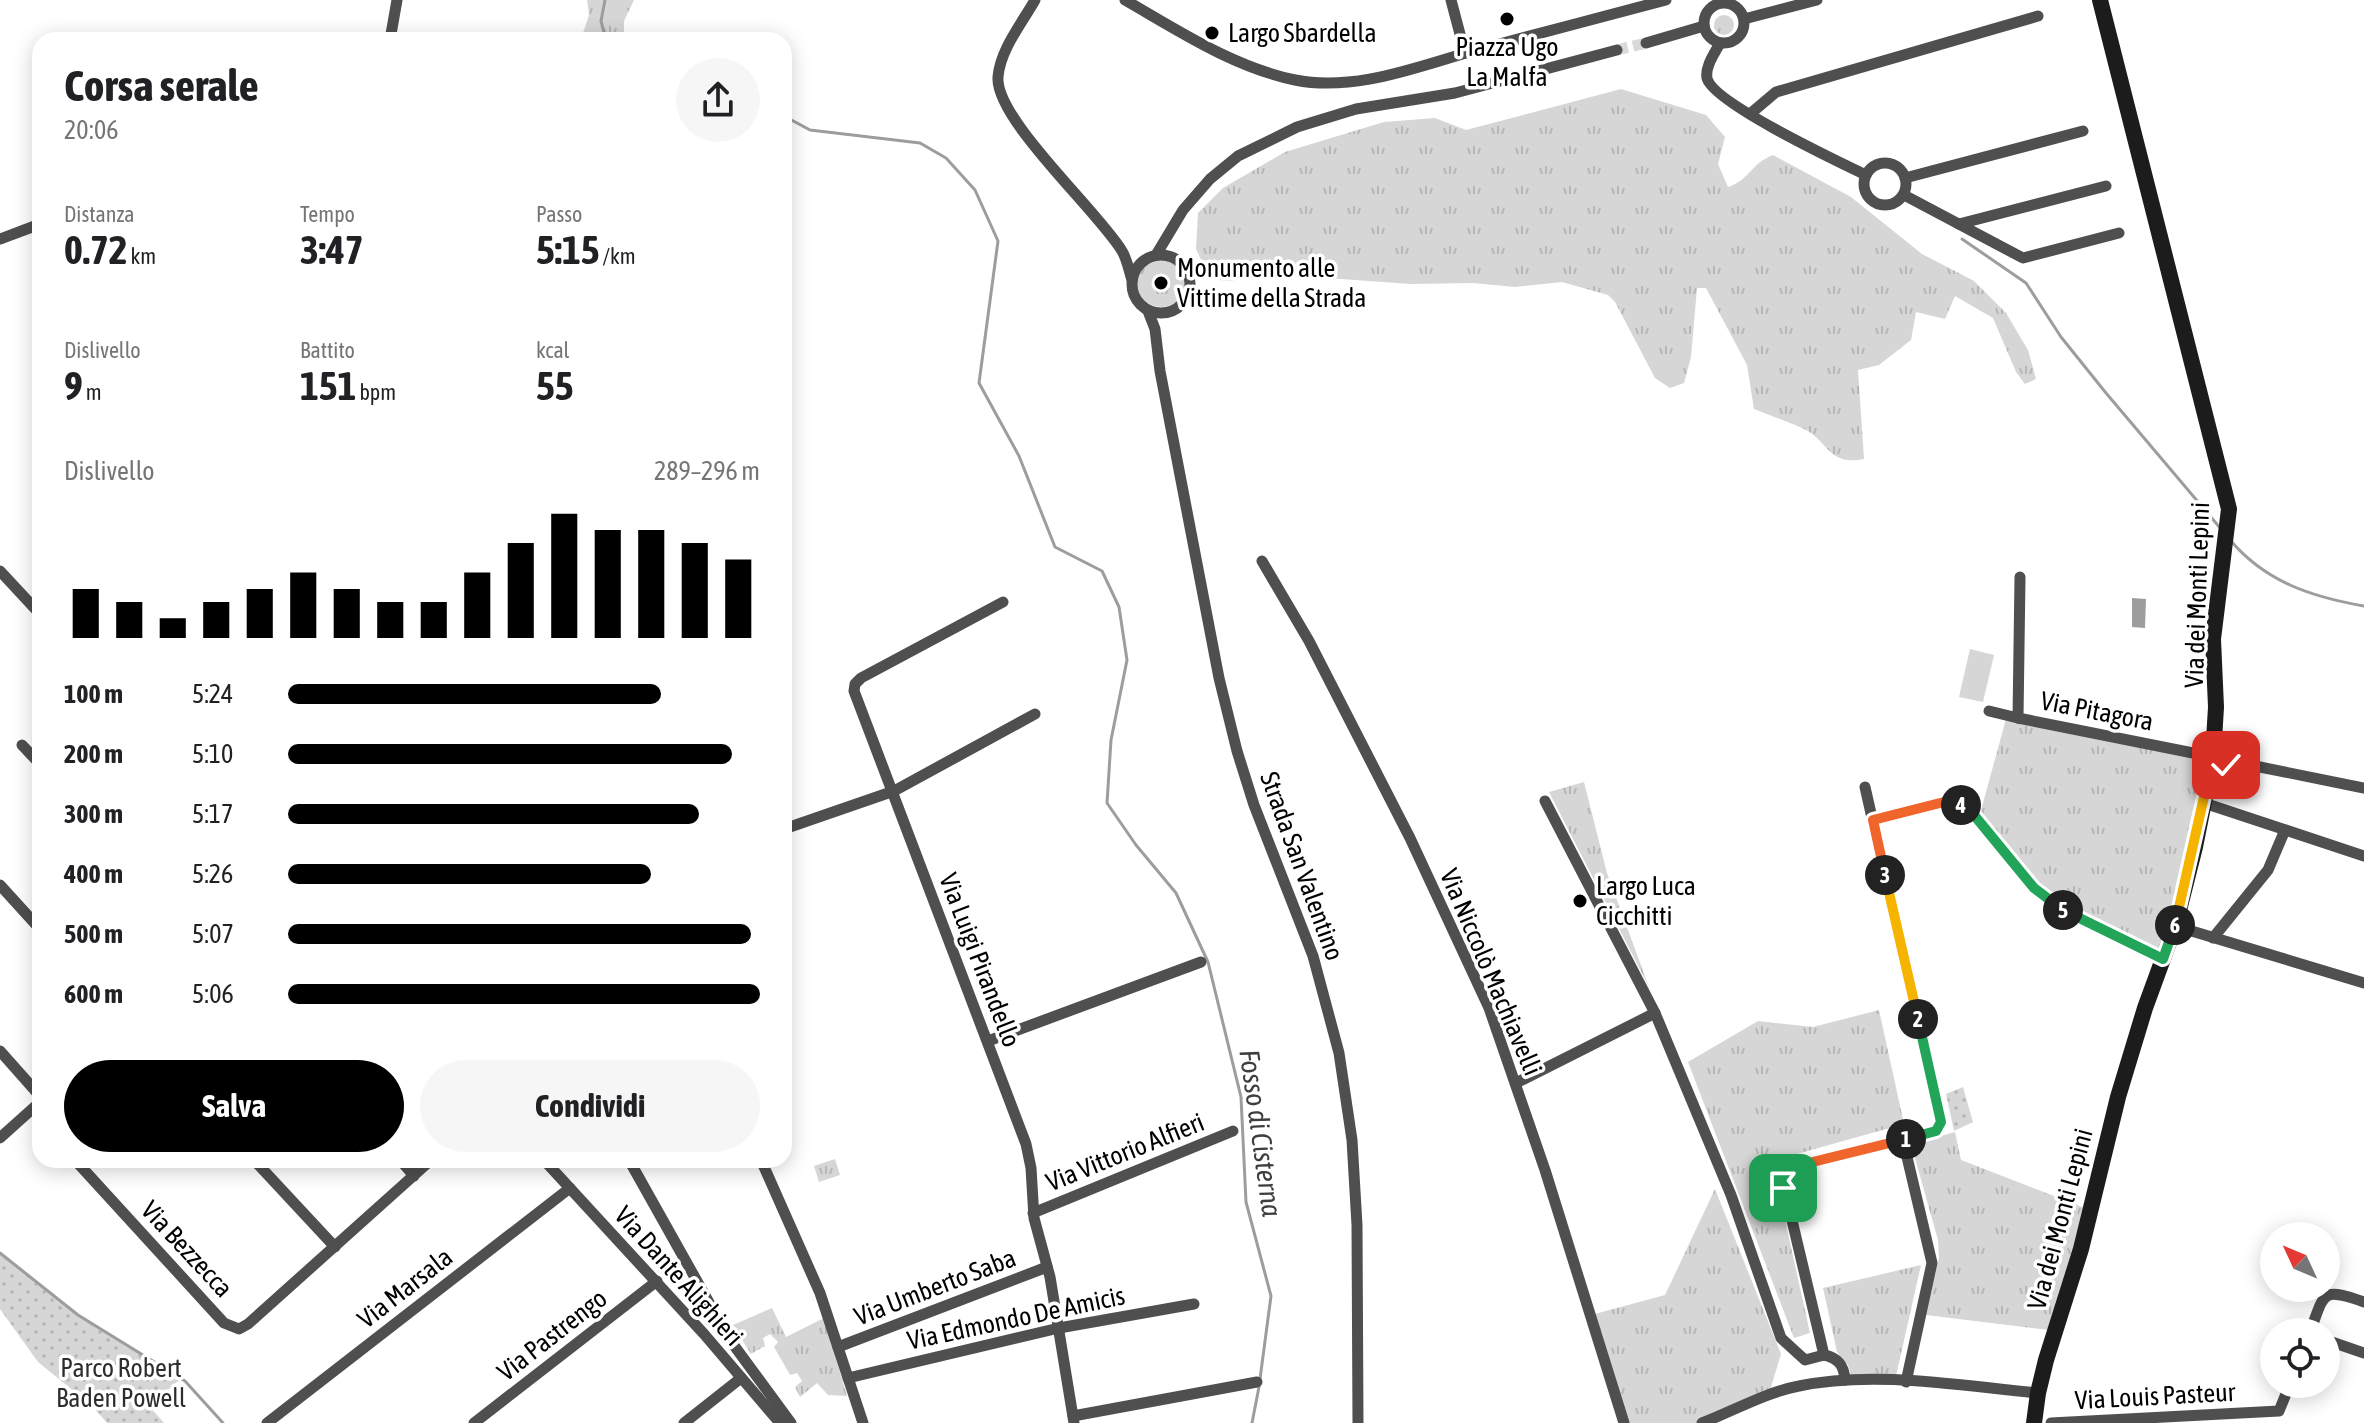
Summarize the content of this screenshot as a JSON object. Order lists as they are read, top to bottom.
{
  "streets": {
    "street": [
      "Via dei Monti Lepini",
      "Via Pitagora",
      "Strada San Valentino",
      "Via Luigi Pirandello",
      "Via Niccolò Machiavelli",
      "Via Vittorio Alfieri",
      "Via Bezzecca",
      "Via Dante Alighieri",
      "Via Umberto Saba",
      "Via Marsala",
      "Via Edmondo De Amicis",
      "Via Pastrengo",
      "Via Louis Pasteur"
    ]
  },
  "crossings": [
    ["Via dei Monti Lepini", "Via Pitagora"],
    ["Via Luigi Pirandello", "Via Vittorio Alfieri"],
    ["Via Luigi Pirandello", "Via Umberto Saba"],
    ["Via Luigi Pirandello", "Via Edmondo De Amicis"],
    ["Via Dante Alighieri", "Via Marsala"],
    ["Via Dante Alighieri", "Via Pastrengo"]
  ],
  "water": ["Fosso di Cisterna"],
  "parks": ["Parco Robert Baden Powell"],
  "places": [
    "Piazza Ugo La Malfa",
    "Largo Sbardella",
    "Monumento alle Vittime della Strada",
    "Largo Luca Cicchitti"
  ],
  "north": "top left",
  "page": {
    "heading": ["Corsa serale", "20:06"],
    "stats": [
      ["Distanza", "0.72 km"],
      ["Tempo", "3:47"],
      ["Passo", "5:15 /km"],
      ["Dislivello", "9 m"],
      ["Battito", "151 bpm"],
      ["kcal", "55"]
    ],
    "chart": ["Dislivello", "289–296 m"],
    "list": [
      {
        "name": "100 m",
        "note": "5:24"
      },
      {
        "name": "200 m",
        "note": "5:10"
      },
      {
        "name": "300 m",
        "note": "5:17"
      },
      {
        "name": "400 m",
        "note": "5:26"
      },
      {
        "name": "500 m",
        "note": "5:07"
      },
      {
        "name": "600 m",
        "note": "5:06"
      }
    ],
    "pins": [
      "4",
      "3",
      "5",
      "6",
      "2",
      "1"
    ],
    "buttons": ["Salva", "Condividi"]
  }
}
